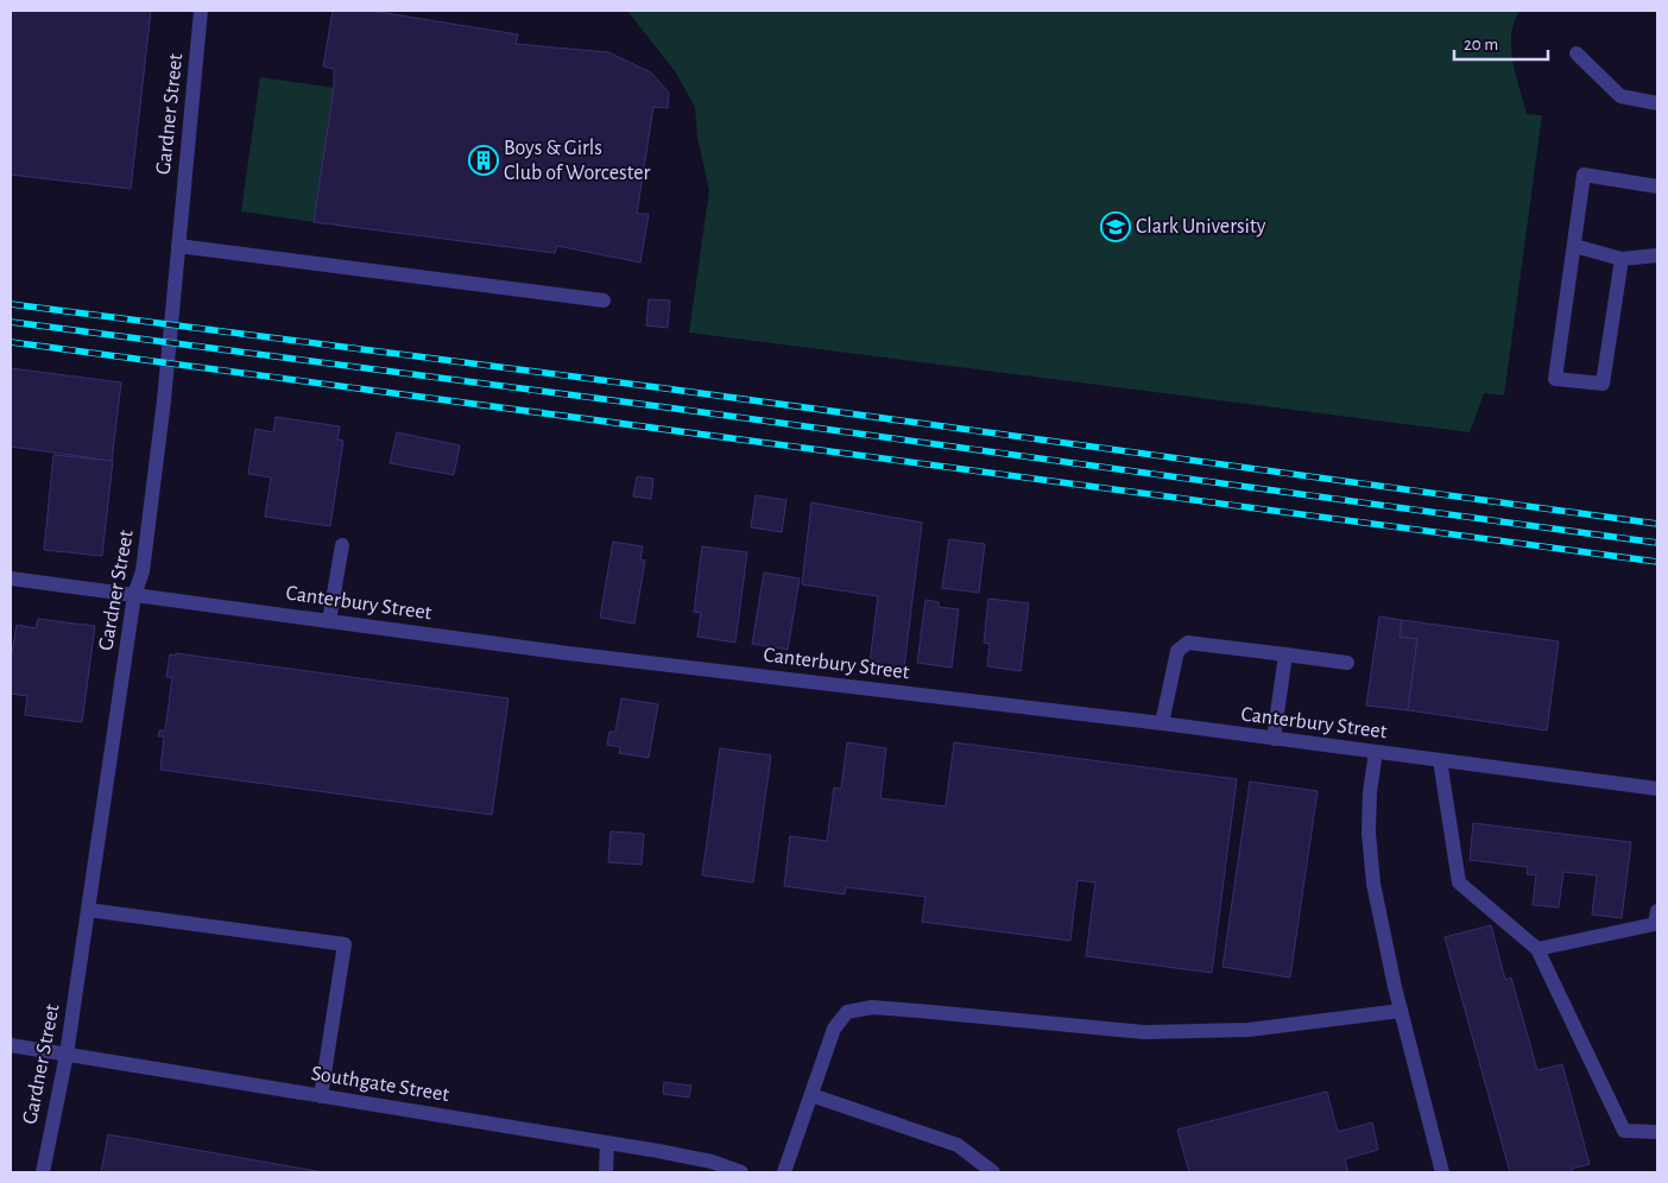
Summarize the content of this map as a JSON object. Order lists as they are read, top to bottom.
{
  "streets": {
    "street": ["Gardner Street", "Canterbury Street", "Southgate Street"]
  },
  "crossings": [
    ["Gardner Street", "Canterbury Street"],
    ["Gardner Street", "Southgate Street"]
  ],
  "places": {
    "building": ["Boys & Girls Club of Worcester"],
    "school or university": ["Clark University"]
  },
  "scale_bar": "20 m"
}
